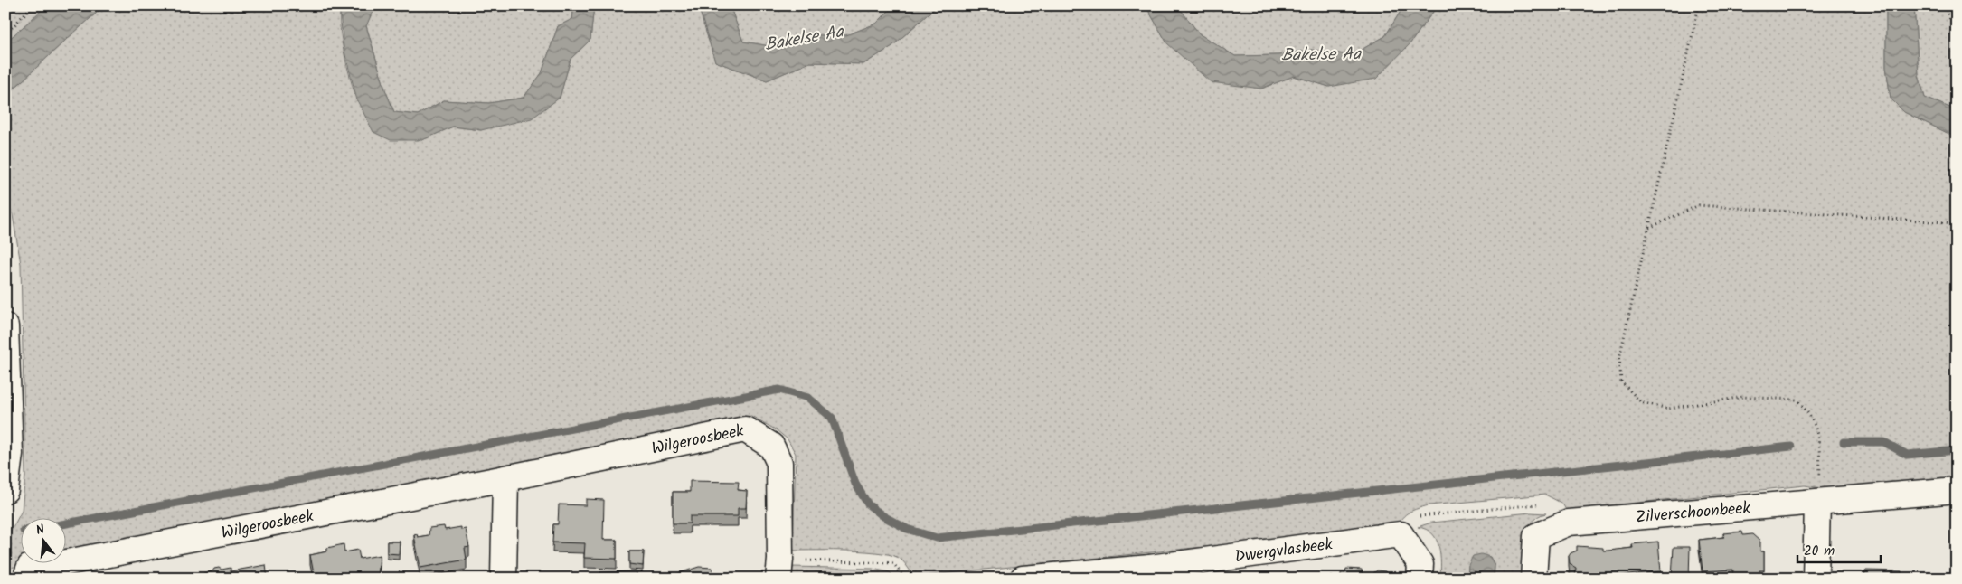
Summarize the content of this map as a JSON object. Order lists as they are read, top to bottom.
{
  "streets": {
    "street": ["Wilgeroosbeek", "Zilverschoonbeek", "Dwergvlasbeek"]
  },
  "water": ["Bakelse Aa"],
  "scale_bar": "20 m",
  "north": "top"
}
